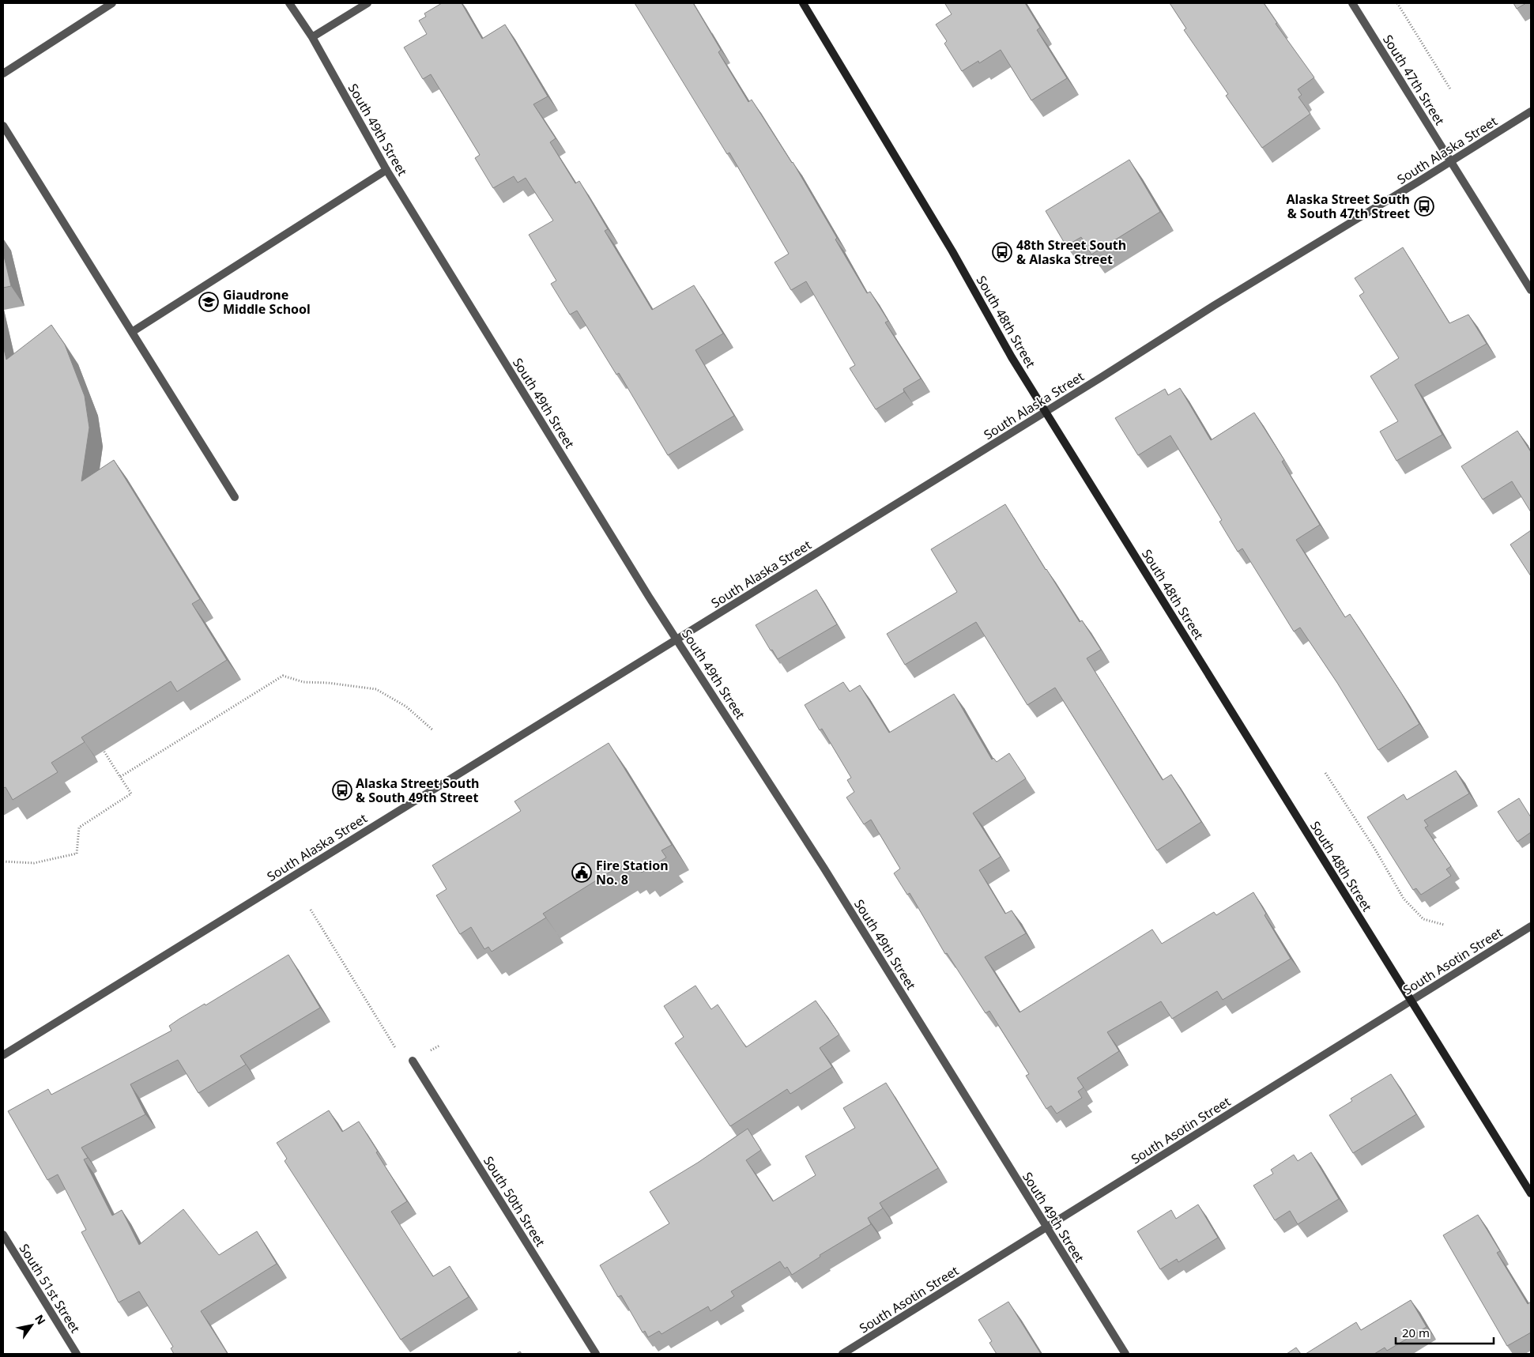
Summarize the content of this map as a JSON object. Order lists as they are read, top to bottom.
{
  "streets": {
    "main road": ["South 48th Street"],
    "street": [
      "South 47th Street",
      "South 49th Street",
      "South Alaska Street",
      "South Asotin Street",
      "South 50th Street",
      "South 51st Street"
    ]
  },
  "crossings": [
    ["South 47th Street", "South Alaska Street"],
    ["South 49th Street", "South Alaska Street"],
    ["South 49th Street", "South Asotin Street"],
    ["South Alaska Street", "South 48th Street"],
    ["South 48th Street", "South Asotin Street"]
  ],
  "places": {
    "bus stop": ["Alaska Street South & South 47th Street", "48th Street South & Alaska Street", "Alaska Street South & South 49th Street"],
    "school or university": ["Giaudrone Middle School"],
    "public building": ["Fire Station No. 8"]
  },
  "scale_bar": "20 m",
  "north": "top right"
}
